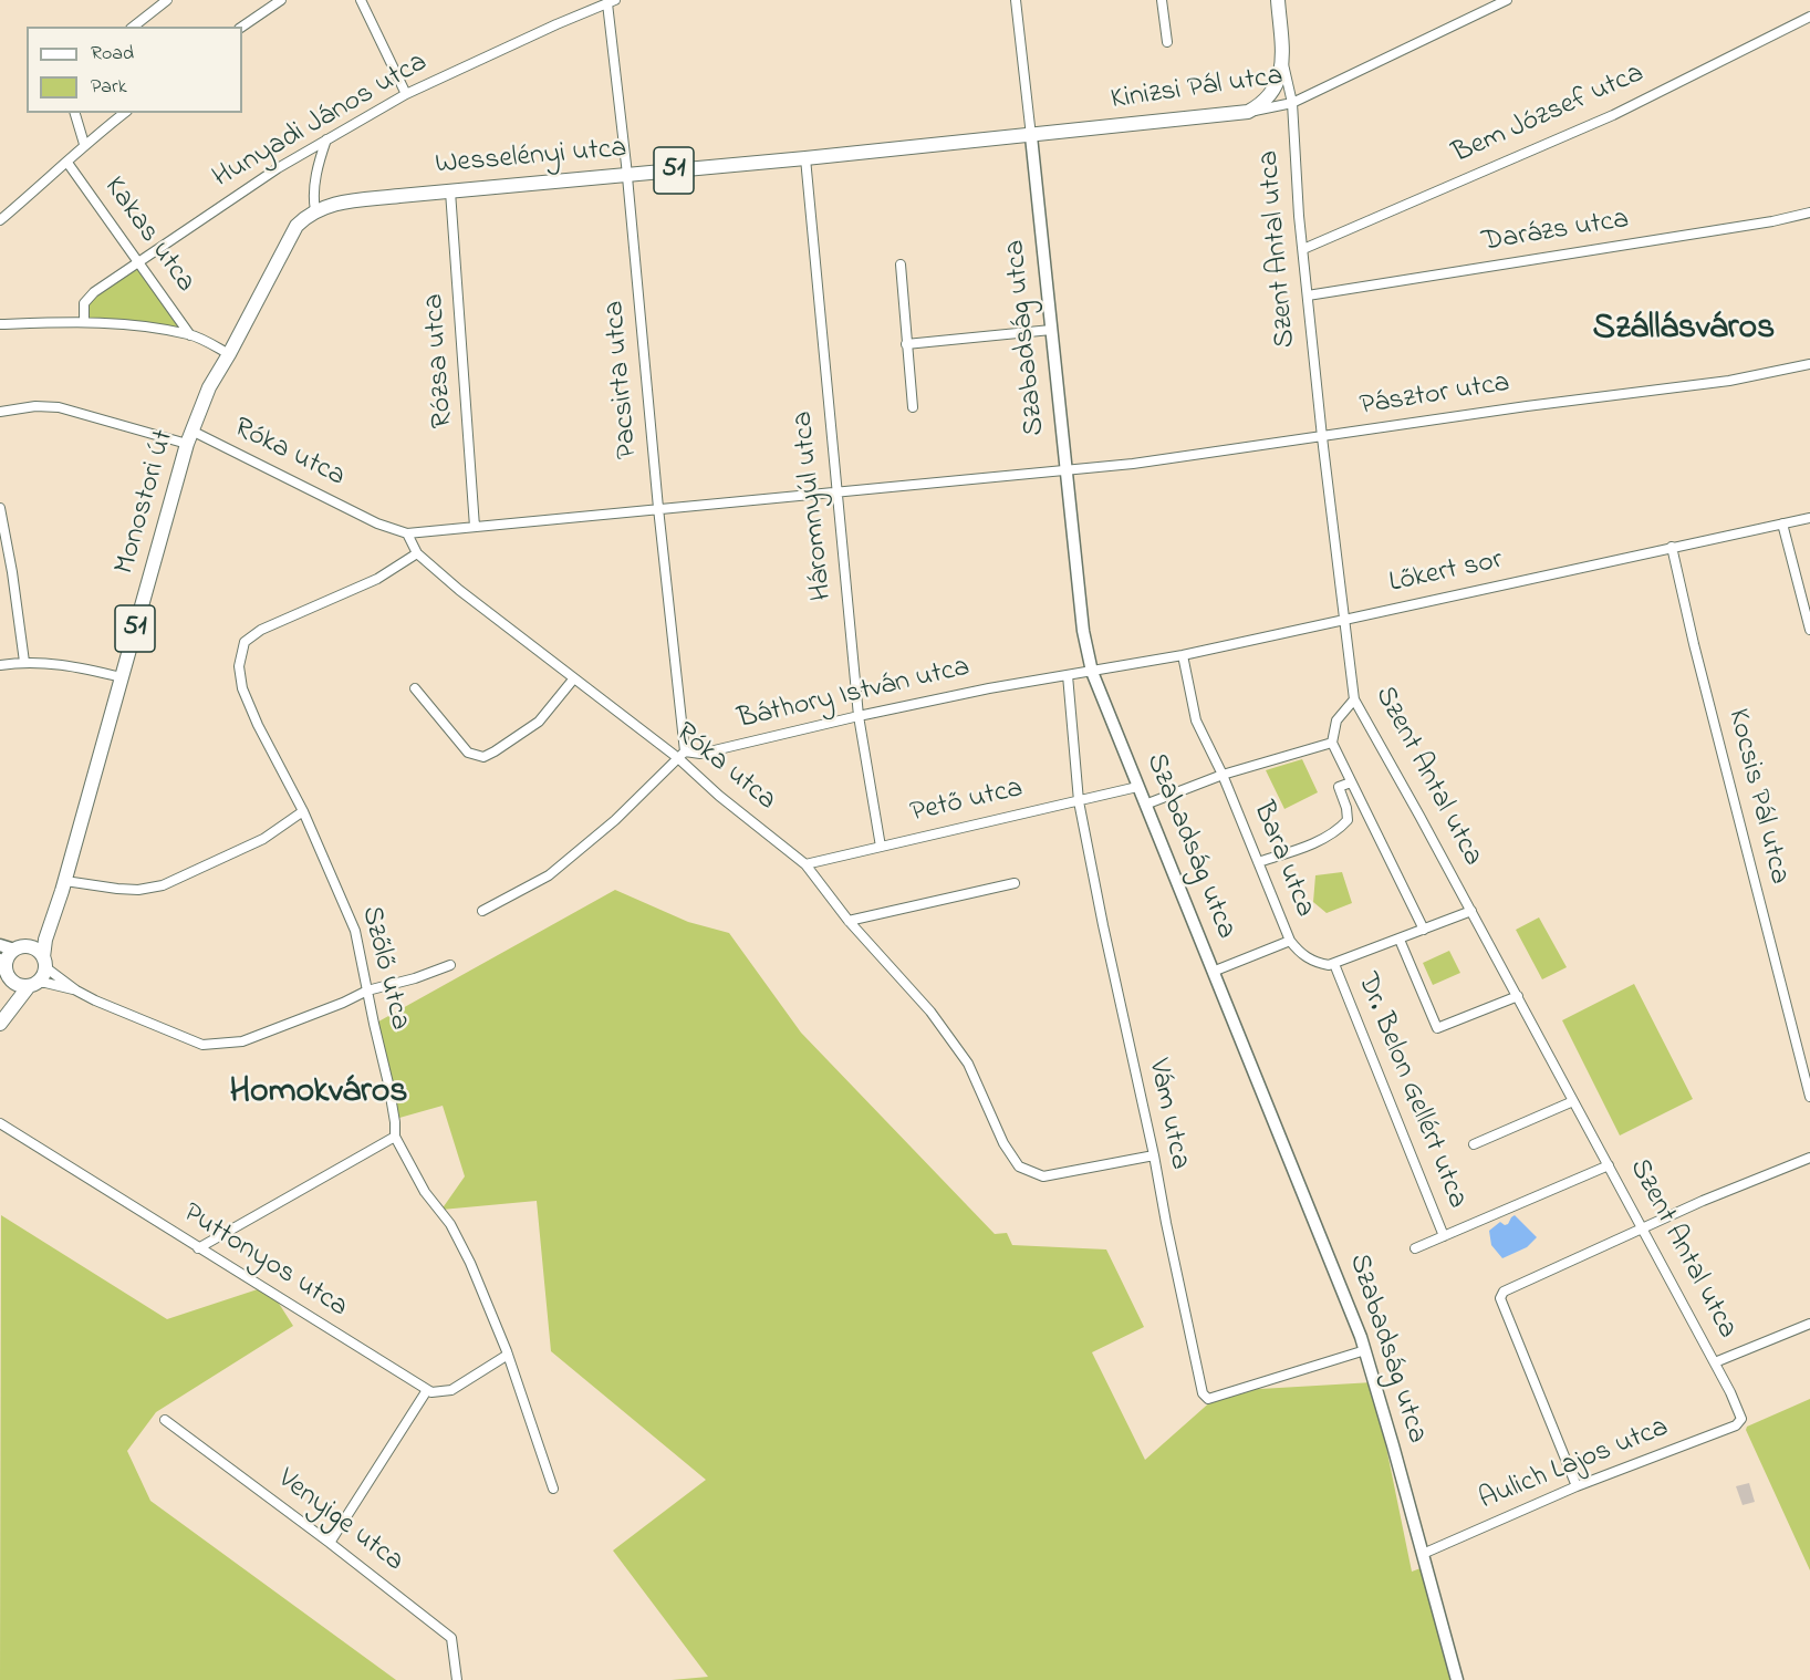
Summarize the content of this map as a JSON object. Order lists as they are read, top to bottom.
{
  "streets": {
    "main road": [
      "Kinizsi Pál utca",
      "Wesselényi utca",
      "51",
      "Szent Antal utca",
      "Szabadság utca",
      "Monostori út"
    ],
    "street": [
      "Bem József utca",
      "Hunyadi János utca",
      "Darázs utca",
      "Kakas utca",
      "Rózsa utca",
      "Pacsirta utca",
      "Pásztor utca",
      "Róka utca",
      "Háromnyúl utca",
      "Lőkert sor",
      "Báthory István utca",
      "Kocsis Pál utca",
      "Pető utca",
      "Bara utca",
      "Szőlő utca",
      "Dr. Belon Gellért utca",
      "Vám utca",
      "Puttonyos utca",
      "Aulich Lajos utca",
      "Venyige utca"
    ]
  },
  "crossings": [
    ["Kinizsi Pál utca", "Wesselényi utca"],
    ["Kinizsi Pál utca", "Szent Antal utca"],
    ["Kinizsi Pál utca", "Szabadság utca"],
    ["Bem József utca", "Szent Antal utca"],
    ["Hunyadi János utca", "Kakas utca"],
    ["Hunyadi János utca", "Pacsirta utca"],
    ["Wesselényi utca", "Szabadság utca"],
    ["Wesselényi utca", "Rózsa utca"],
    ["Wesselényi utca", "Pacsirta utca"],
    ["Wesselényi utca", "Monostori út"],
    ["Wesselényi utca", "Háromnyúl utca"],
    ["51", "Monostori út"],
    ["Darázs utca", "Szent Antal utca"],
    ["Szent Antal utca", "Pásztor utca"],
    ["Szent Antal utca", "Lőkert sor"],
    ["Szent Antal utca", "Aulich Lajos utca"],
    ["Szabadság utca", "Pásztor utca"],
    ["Szabadság utca", "Lőkert sor"],
    ["Szabadság utca", "Báthory István utca"],
    ["Szabadság utca", "Pető utca"],
    ["Szabadság utca", "Vám utca"],
    ["Szabadság utca", "Aulich Lajos utca"],
    ["Rózsa utca", "Pásztor utca"],
    ["Pacsirta utca", "Pásztor utca"],
    ["Pacsirta utca", "Róka utca"],
    ["Pacsirta utca", "Báthory István utca"],
    ["Pásztor utca", "Róka utca"],
    ["Pásztor utca", "Háromnyúl utca"],
    ["Róka utca", "Monostori út"],
    ["Róka utca", "Báthory István utca"],
    ["Róka utca", "Pető utca"],
    ["Róka utca", "Szőlő utca"],
    ["Róka utca", "Vám utca"],
    ["Háromnyúl utca", "Báthory István utca"],
    ["Háromnyúl utca", "Pető utca"],
    ["Lőkert sor", "Báthory István utca"],
    ["Lőkert sor", "Kocsis Pál utca"],
    ["Lőkert sor", "Bara utca"],
    ["Báthory István utca", "Vám utca"],
    ["Pető utca", "Vám utca"],
    ["Bara utca", "Dr. Belon Gellért utca"]
  ],
  "districts": ["Szállásváros", "Homokváros"],
  "legend": ["Road", "Park"]
}
